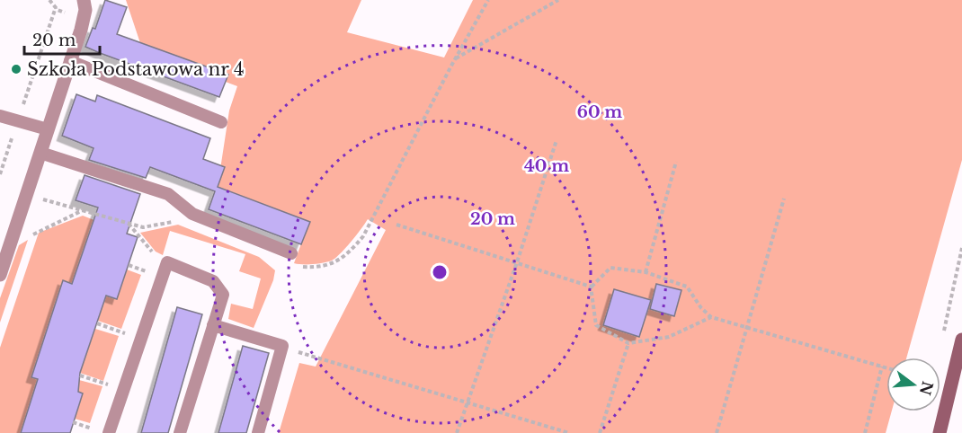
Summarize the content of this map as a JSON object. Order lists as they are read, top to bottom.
{
  "places": ["Szkoła Podstawowa nr 4"],
  "scale_bar": "20 m",
  "north": "right",
  "rings": ["60 m", "40 m", "20 m"]
}
